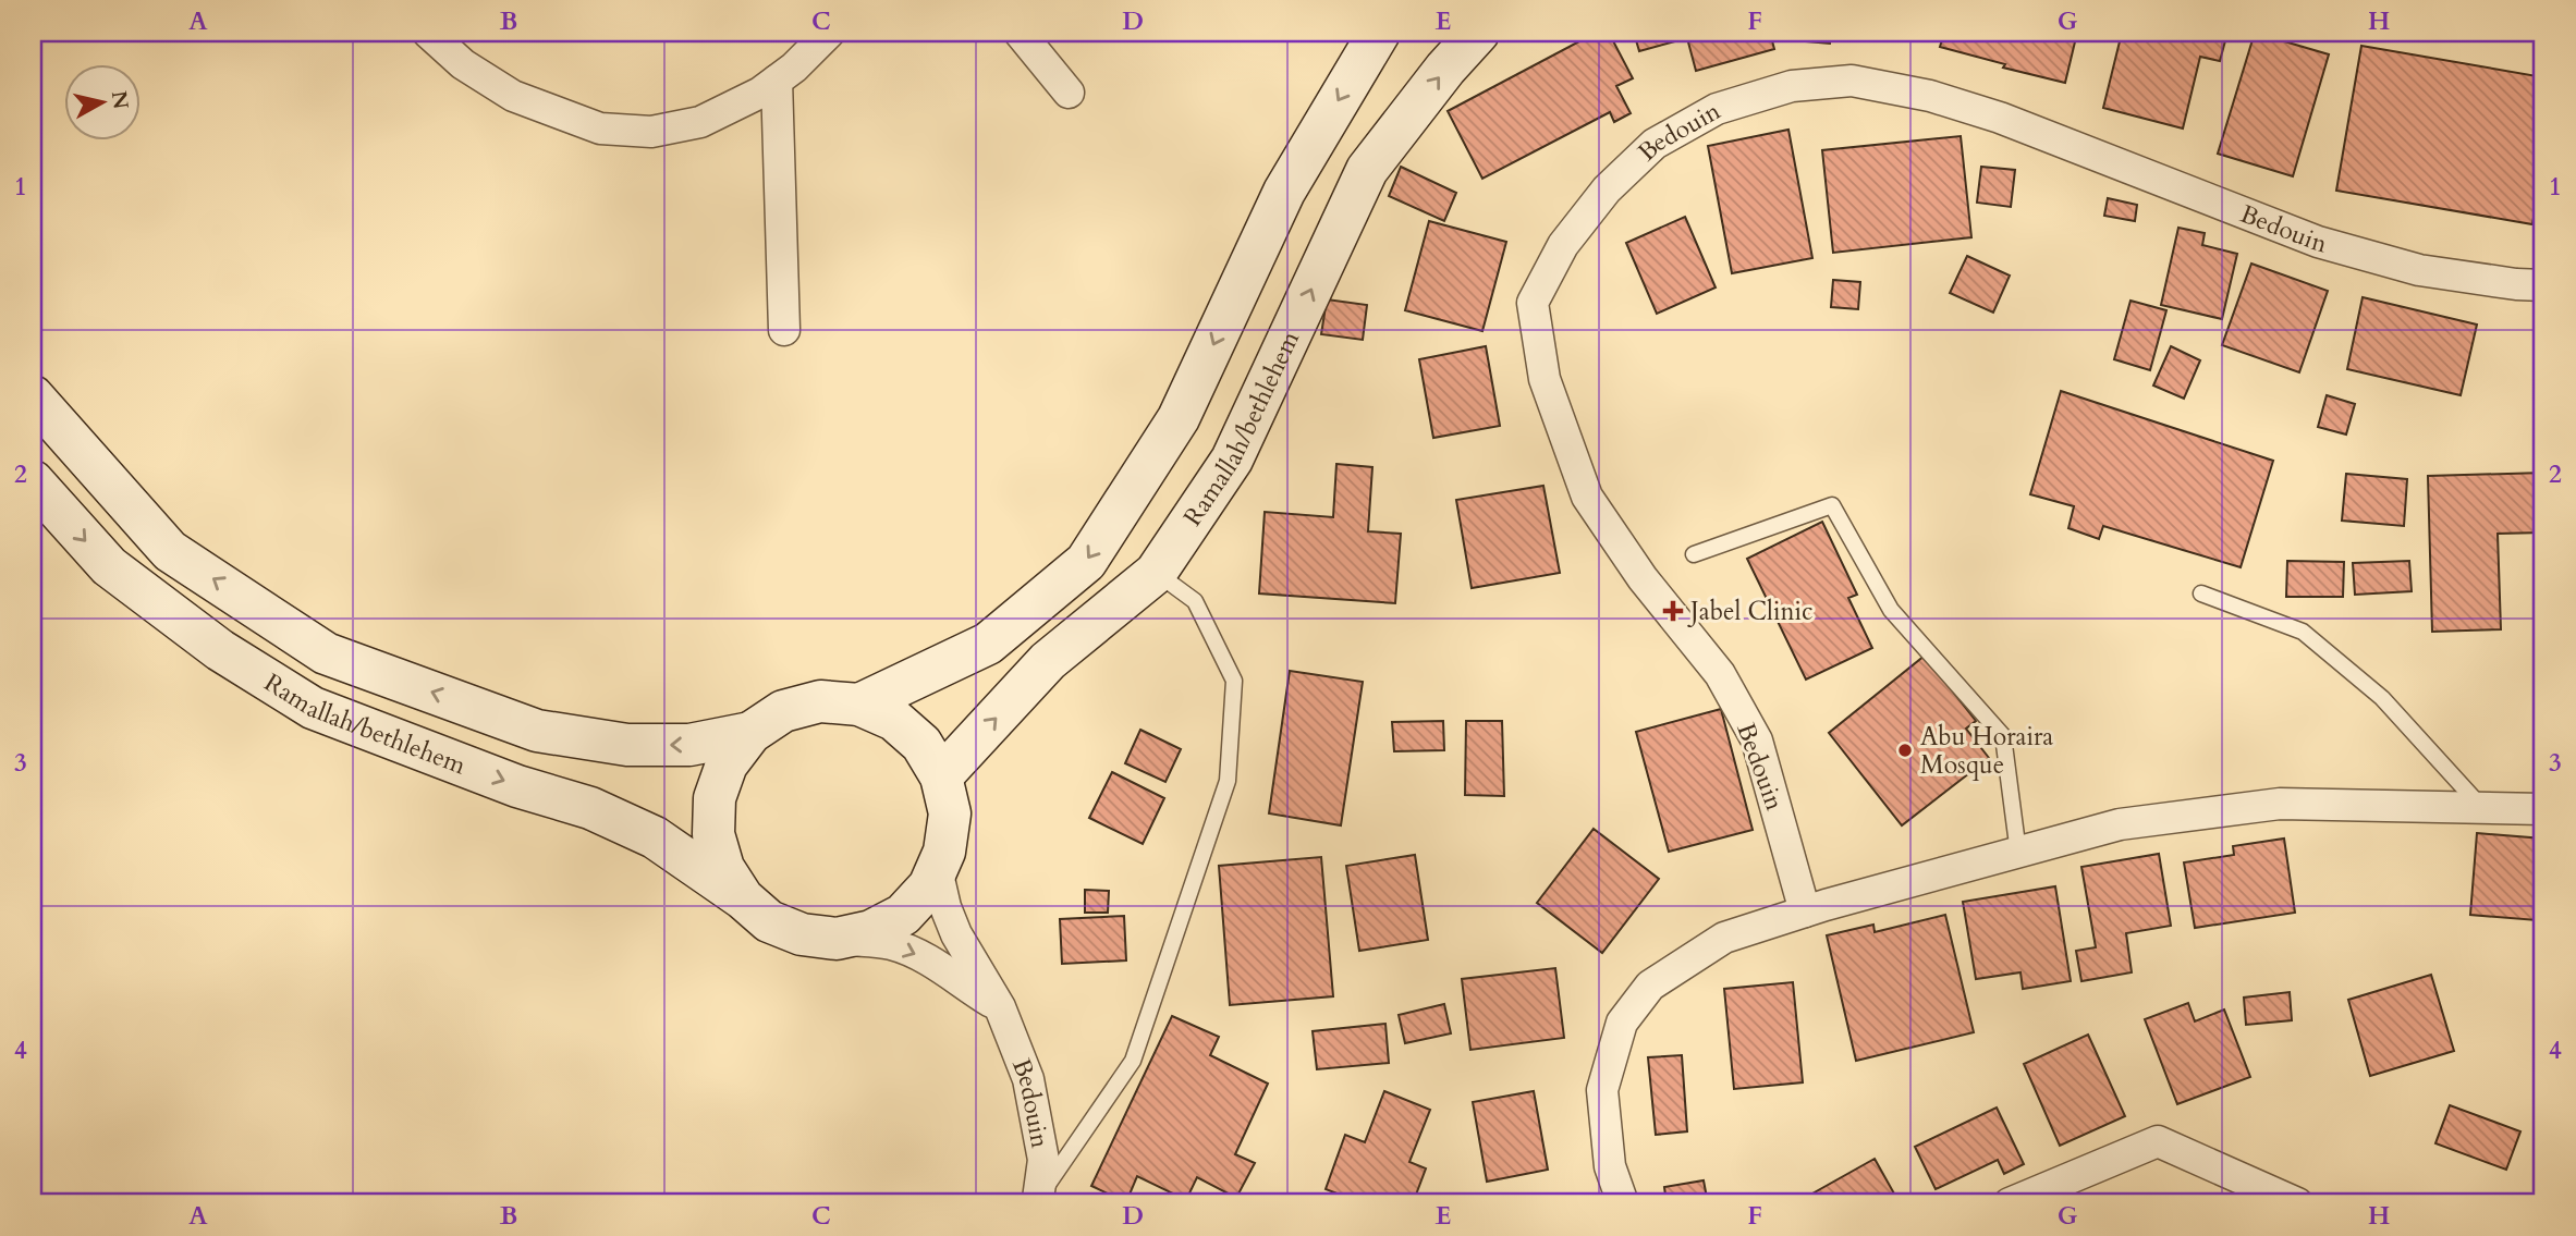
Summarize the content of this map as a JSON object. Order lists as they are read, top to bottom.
{
  "streets": {
    "main road": ["Ramallah/bethlehem"],
    "street": ["Bedouin"]
  },
  "crossings": [
    ["Bedouin", "Ramallah/bethlehem"]
  ],
  "places": {
    "health": ["Jabel Clinic"],
    "other": ["Abu Horaira Mosque"]
  },
  "north": "right",
  "grid": {
    "columns": [
      "A",
      "B",
      "C",
      "D",
      "E",
      "F",
      "G",
      "H"
    ],
    "rows": [
      "1",
      "2",
      "3",
      "4"
    ]
  }
}
